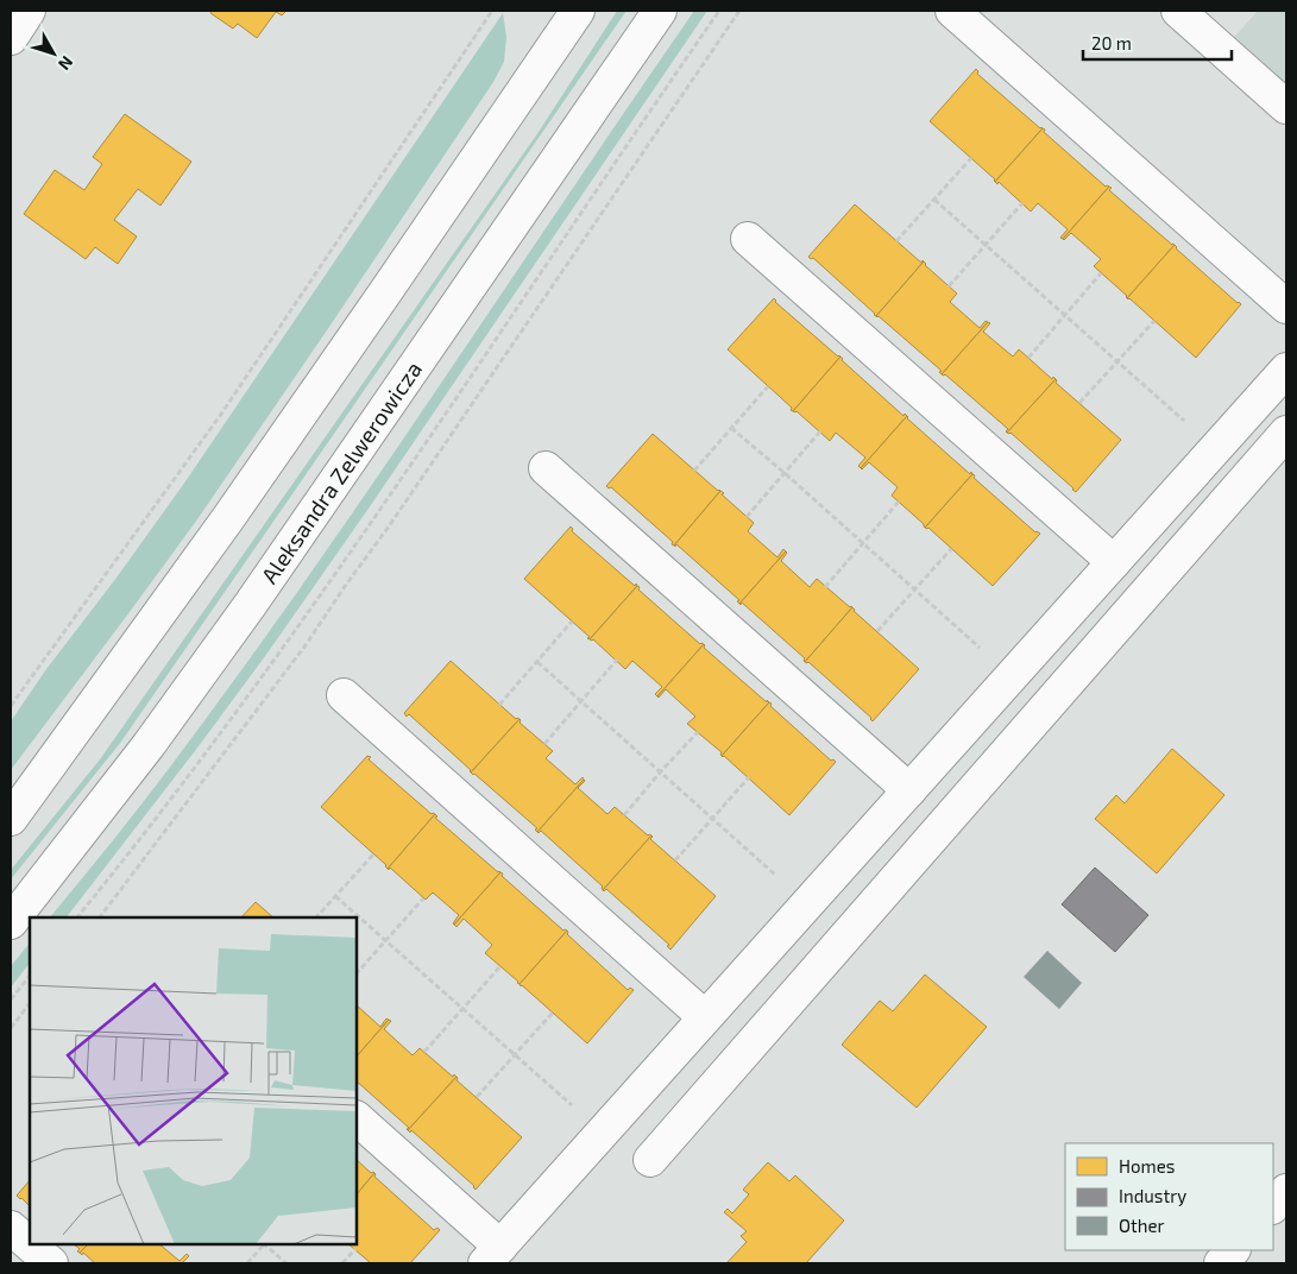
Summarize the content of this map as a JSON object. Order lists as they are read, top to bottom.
{
  "streets": {
    "street": ["Aleksandra Zelwerowicza"]
  },
  "legend": ["Homes", "Industry", "Other"],
  "scale_bar": "20 m",
  "north": "bottom right"
}
